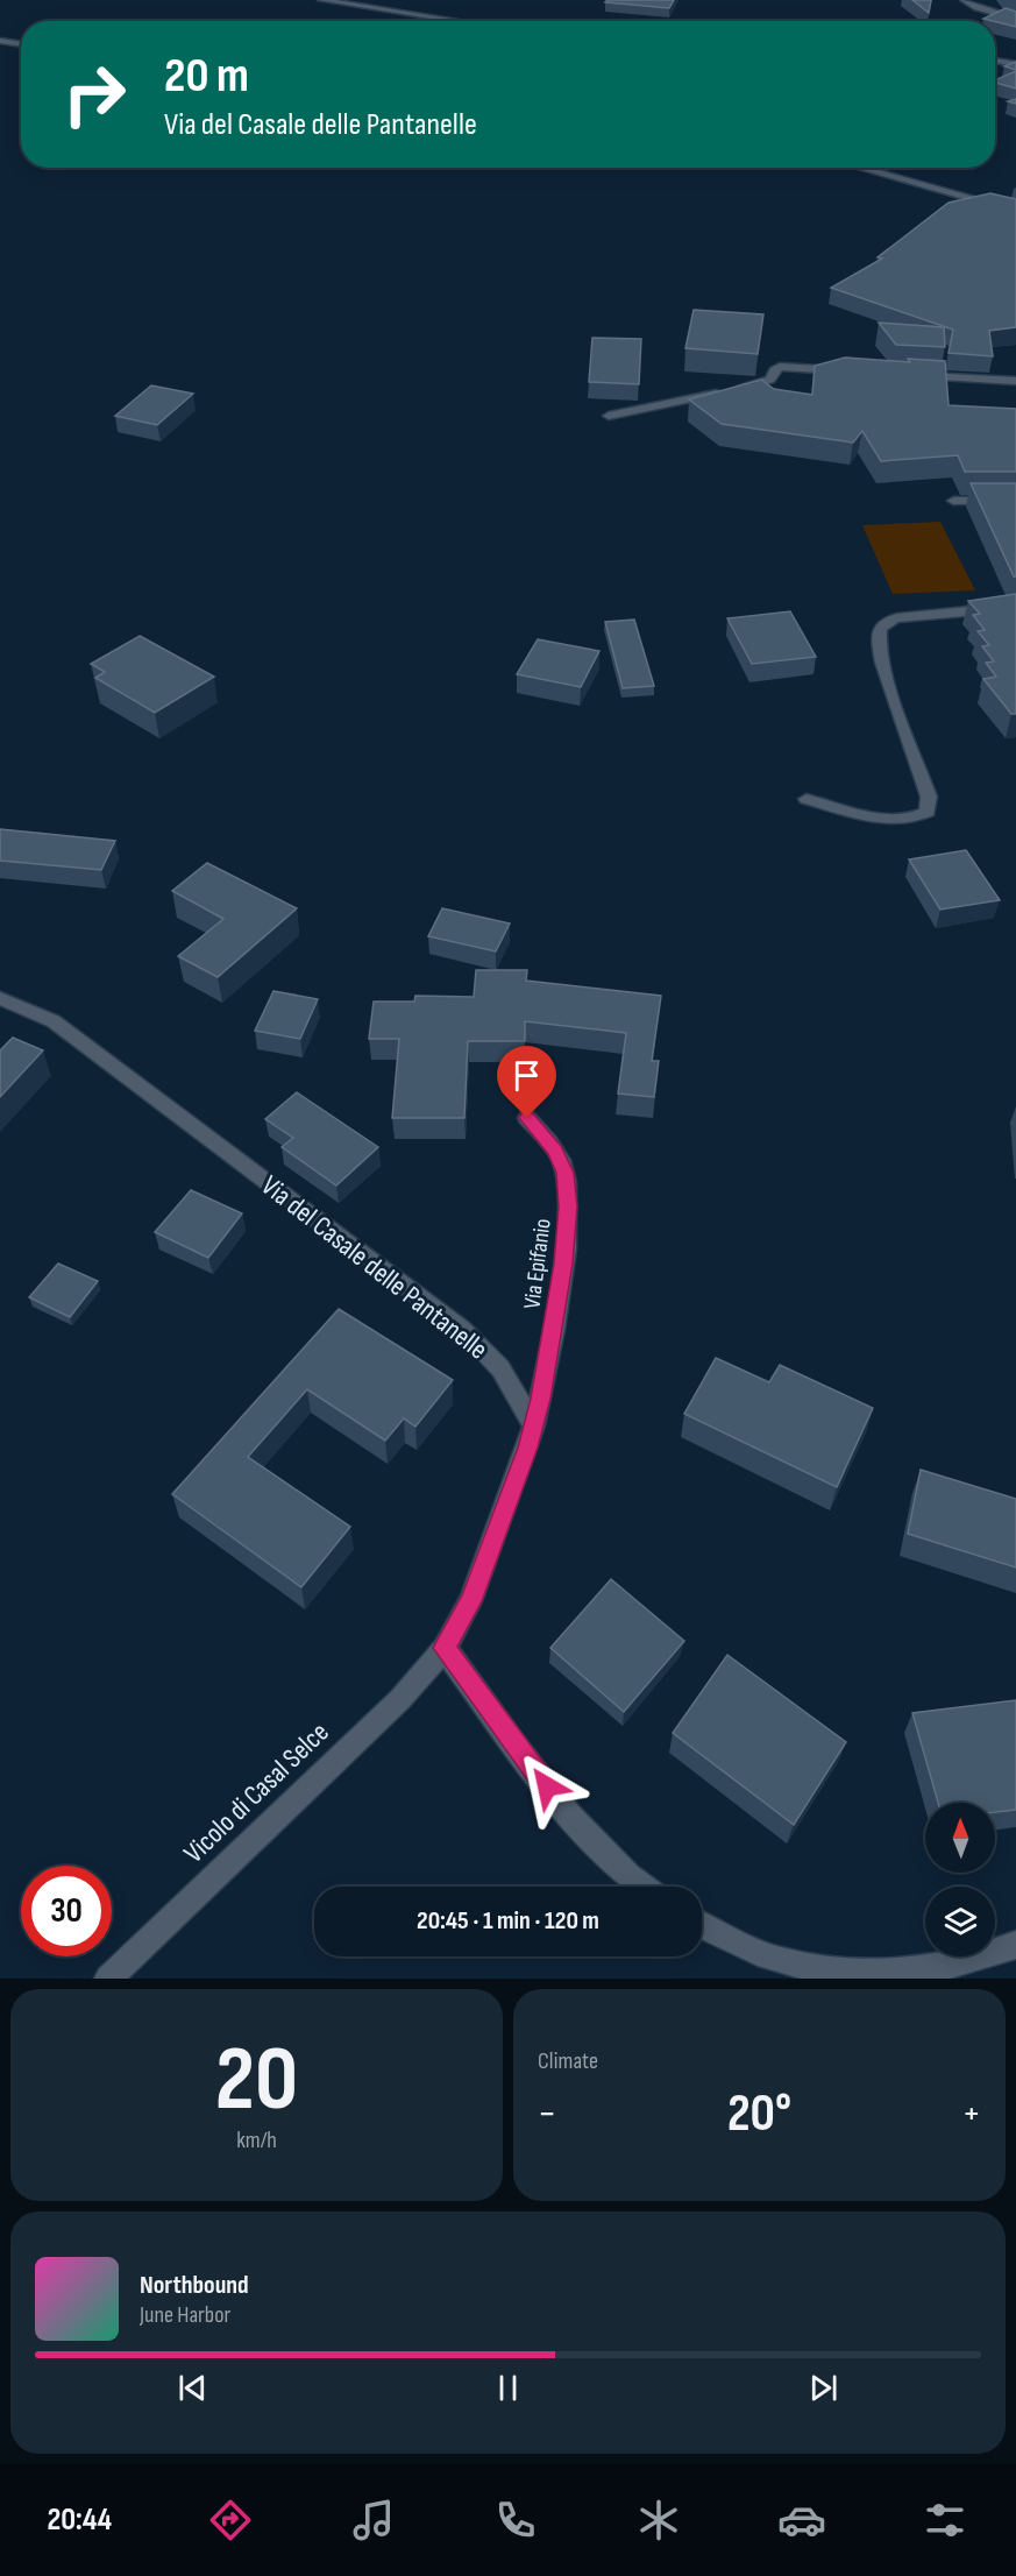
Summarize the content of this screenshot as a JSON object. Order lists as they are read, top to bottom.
{
  "streets": {
    "street": ["Via Epifanio", "Via del Casale delle Pantanelle", "Vicolo di Casal Selce"]
  },
  "crossings": [
    ["Via Epifanio", "Via del Casale delle Pantanelle"]
  ],
  "north": "top",
  "page": {
    "turn": ["20 m", "Via del Casale delle Pantanelle"],
    "limit": "30",
    "trip": "20:45 · 1 min · 120 m",
    "tile": [
      ["20", "km/h"],
      "Climate"
    ],
    "heat": ["−", "20°", "+"],
    "song": ["Northbound", "June Harbor"],
    "tabs": "20:44"
  }
}
